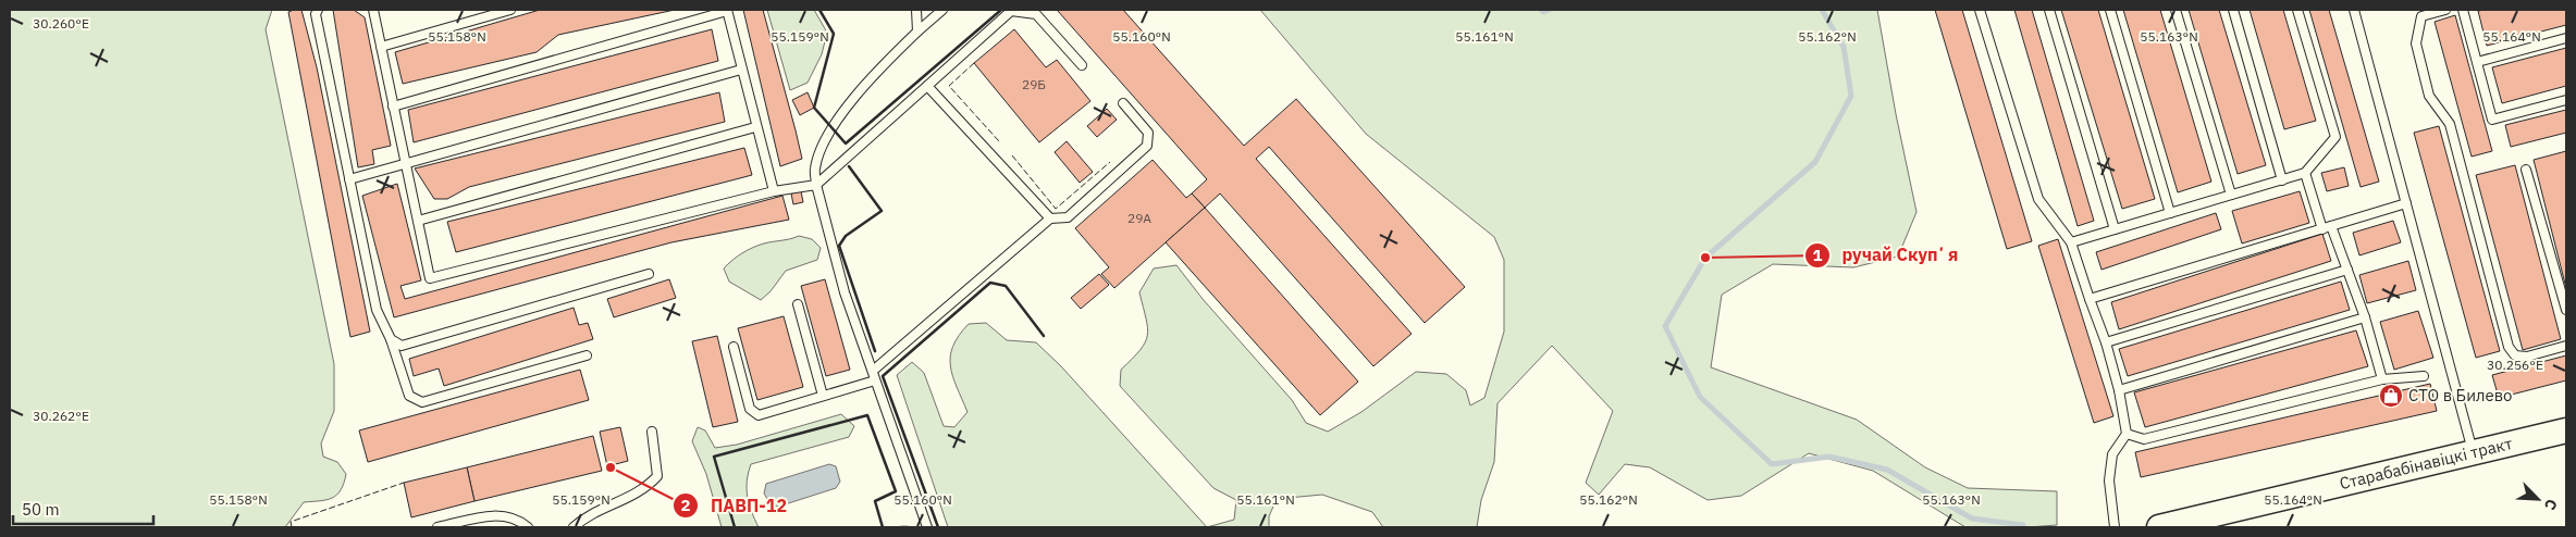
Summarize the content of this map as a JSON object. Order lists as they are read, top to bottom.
{
  "streets": {
    "street": ["Старабабінавіцкі тракт"]
  },
  "places": {
    "other": ["ручай Скупʼя", "ПАВП-12"],
    "shop": ["СТО в Билево"]
  },
  "house_numbers": ["29Б", "29А"],
  "scale_bar": "50 m",
  "north": "bottom right",
  "coordinates": [
    "30.260°E",
    "55.158°N",
    "55.159°N",
    "55.160°N",
    "55.161°N",
    "55.162°N",
    "55.163°N",
    "55.164°N",
    "30.256°E",
    "30.262°E"
  ]
}
